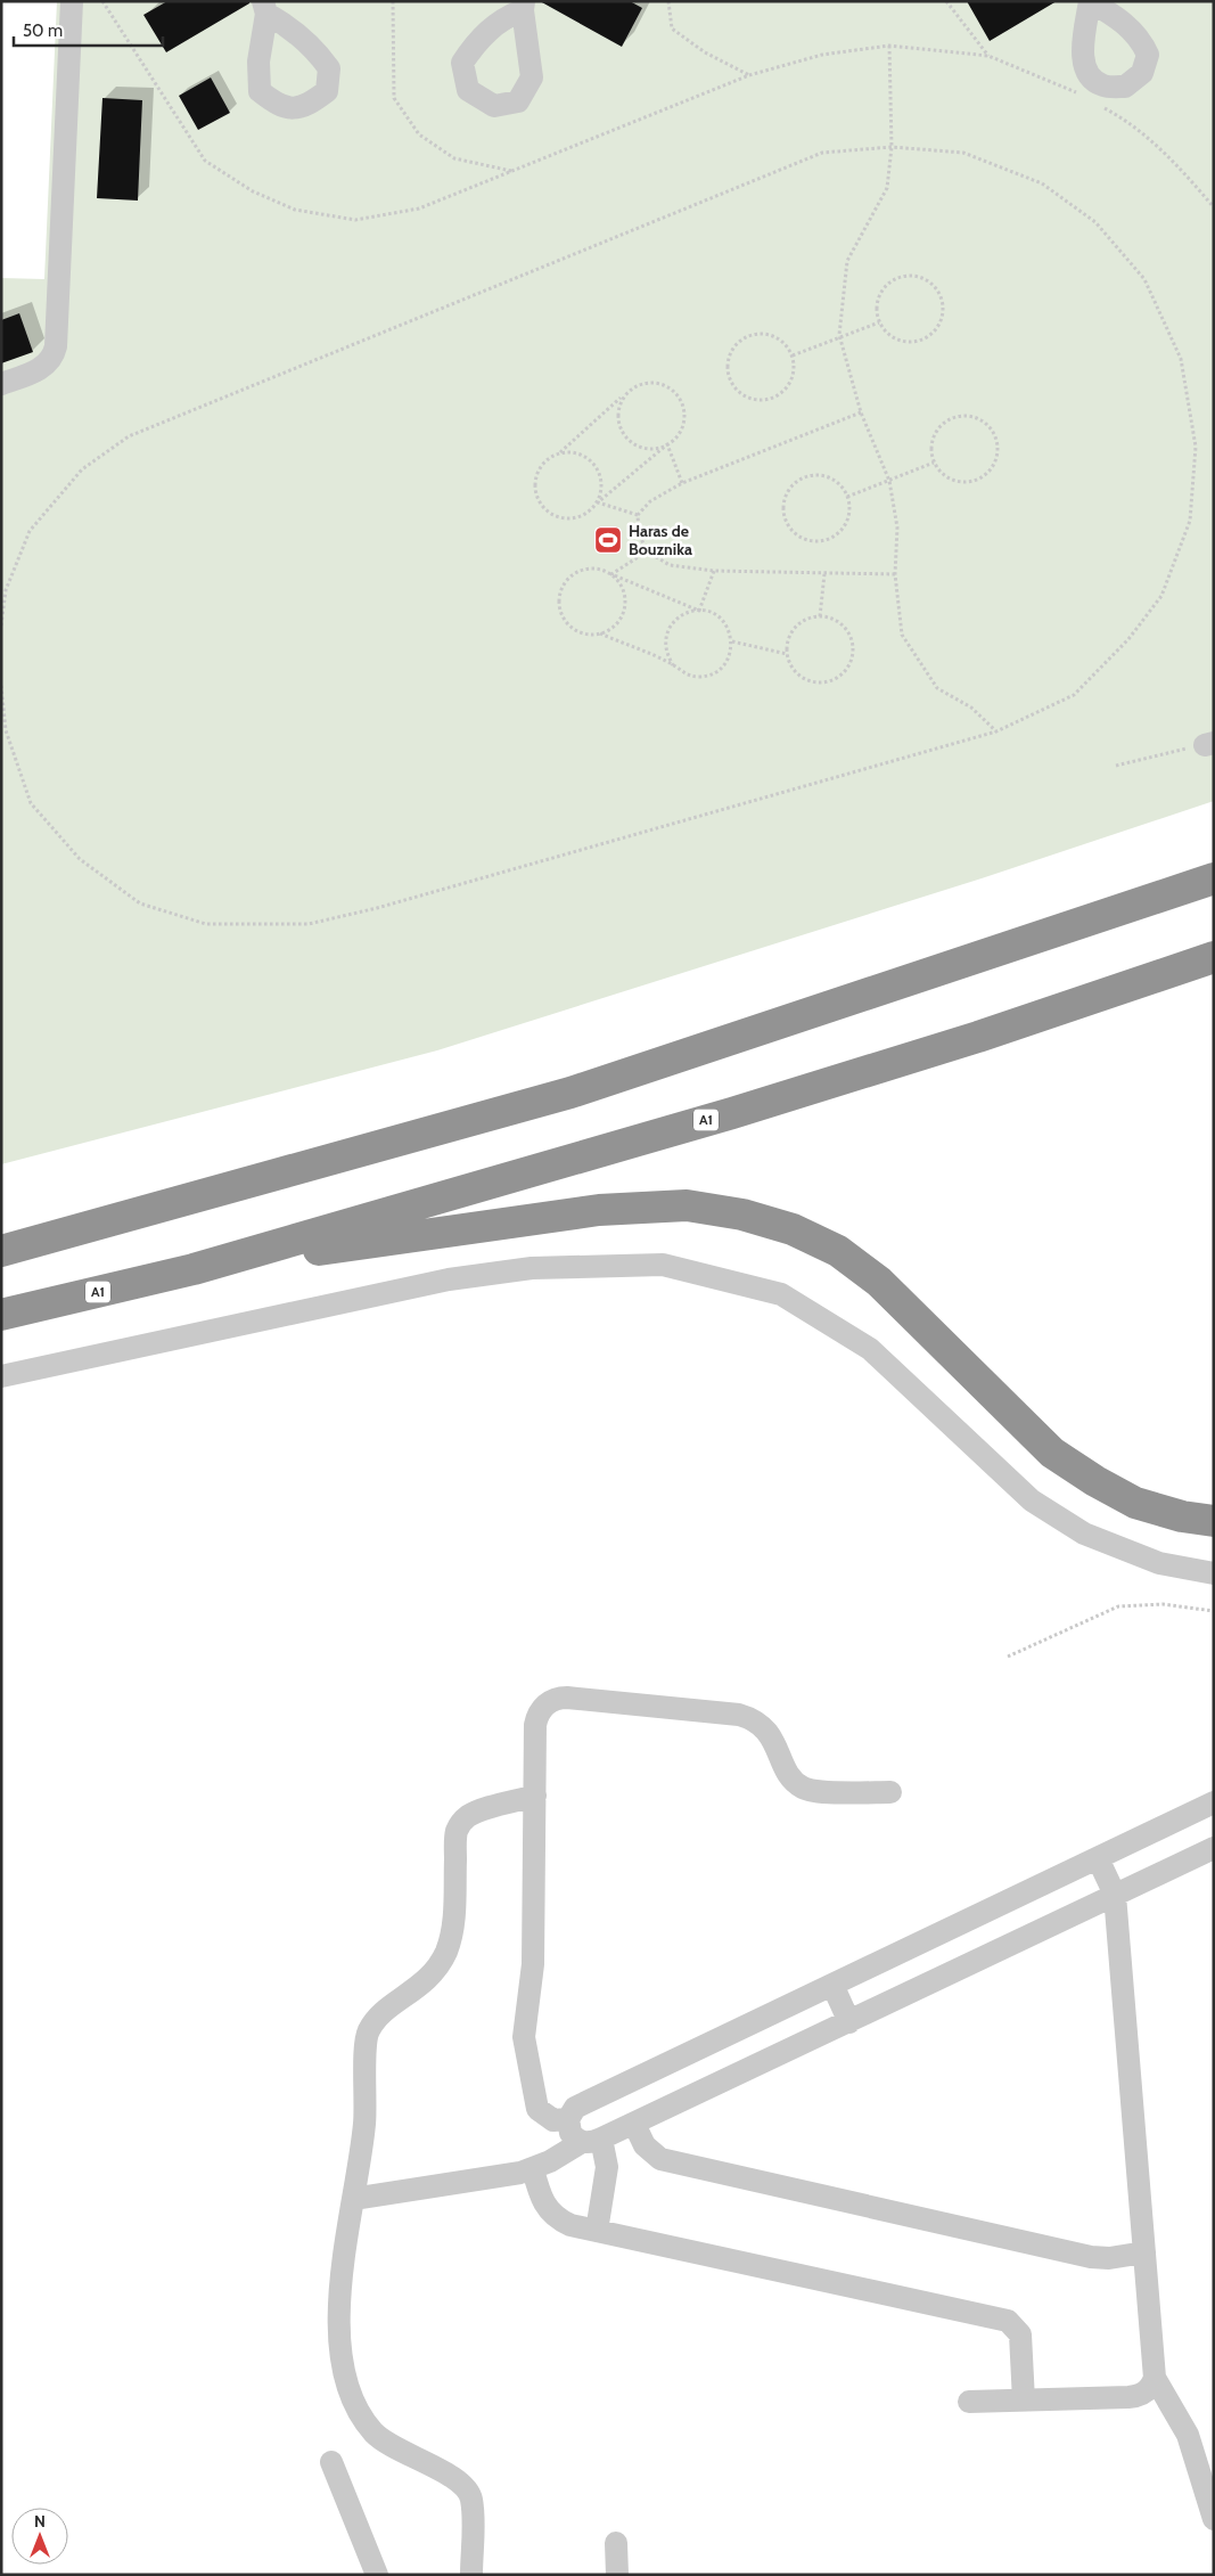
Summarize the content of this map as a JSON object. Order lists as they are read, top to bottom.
{
  "streets": {
    "highway": ["A1"]
  },
  "places": {
    "sports": ["Haras de Bouznika"]
  },
  "scale_bar": "50 m",
  "north": "top"
}
